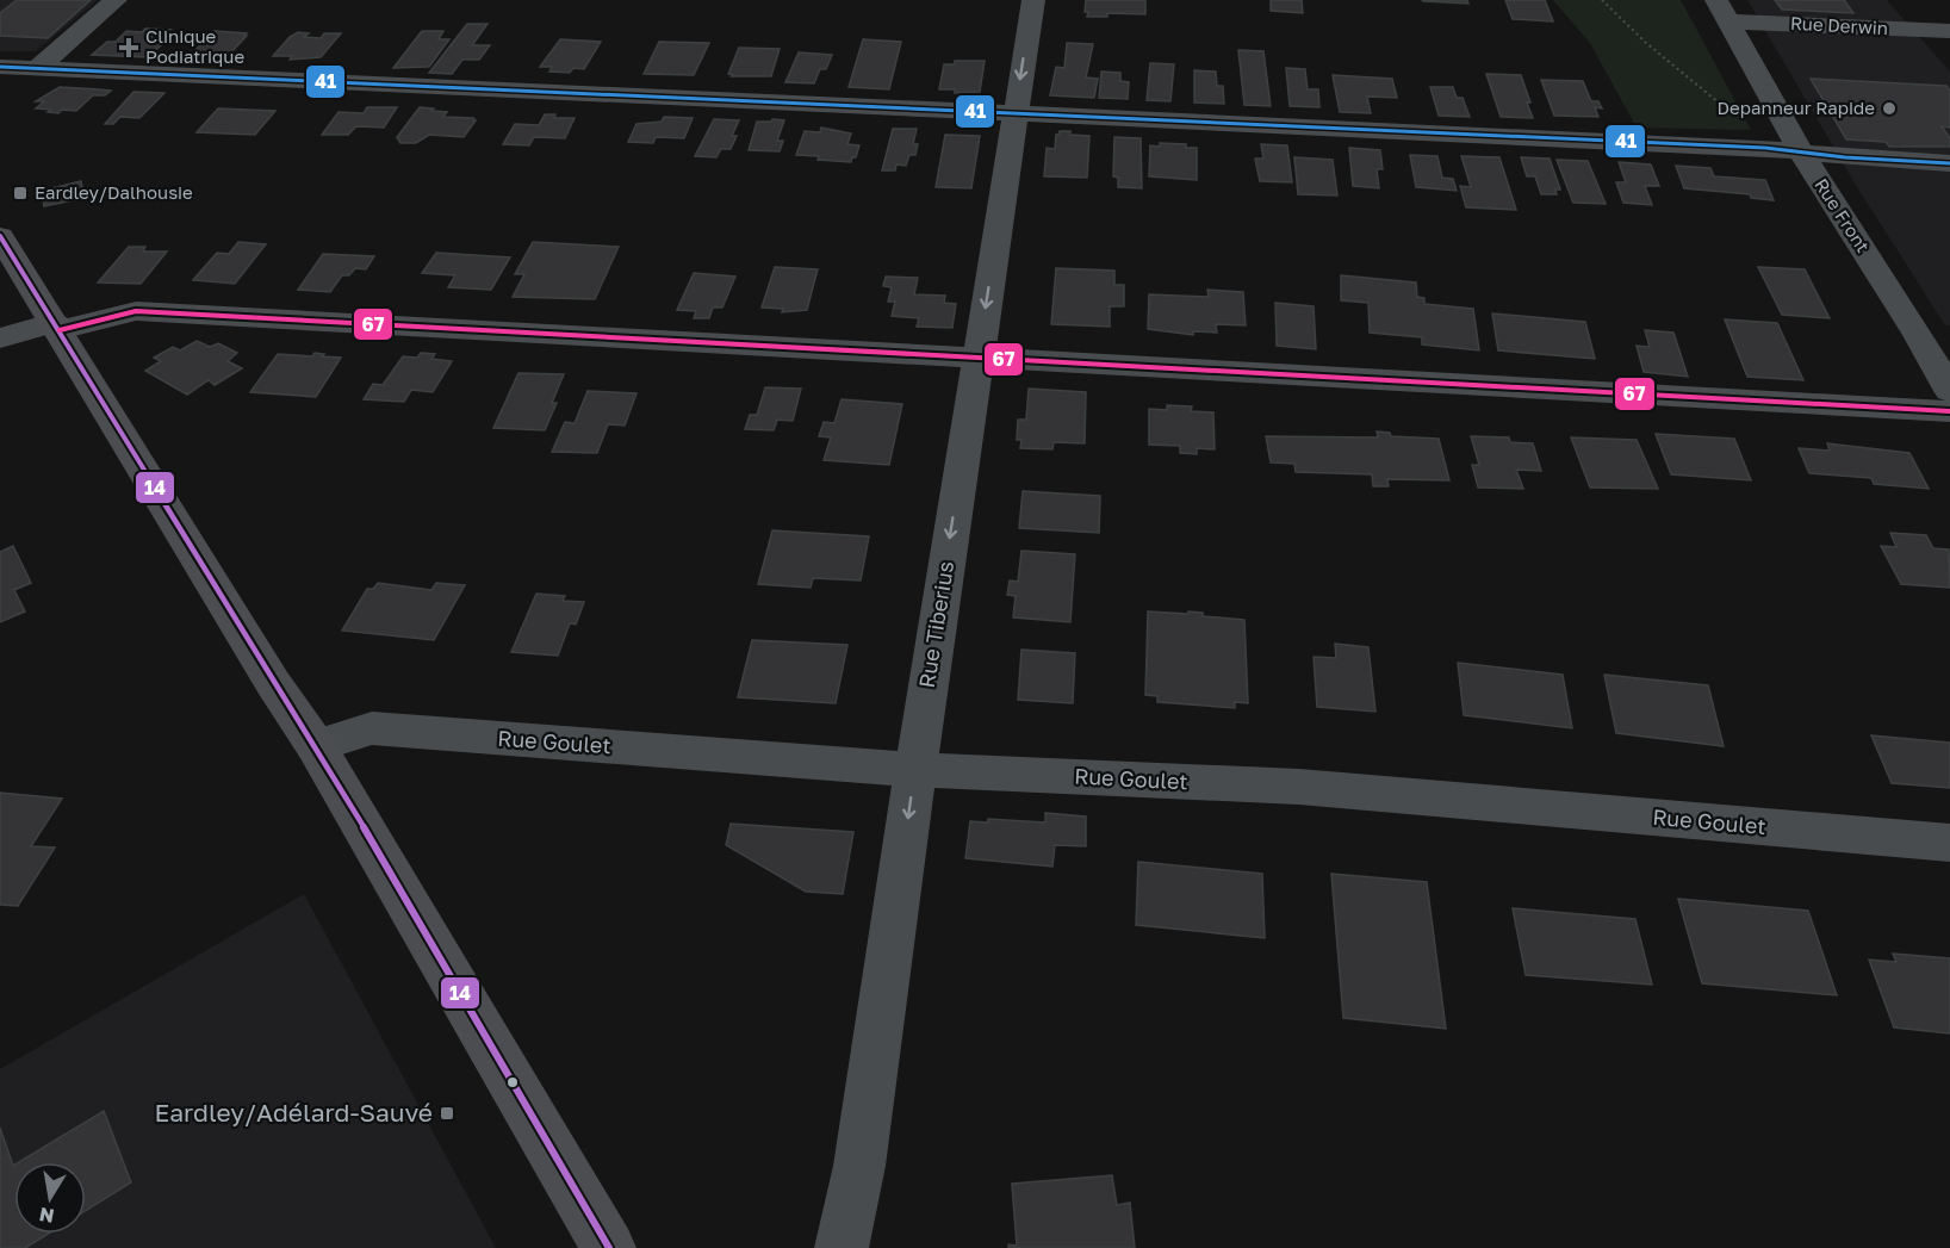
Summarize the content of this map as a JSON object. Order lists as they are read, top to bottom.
{
  "streets": {
    "street": [
      "Rue Derwin",
      "Rue Front",
      "Rue Tiberius",
      "Rue Goulet"
    ]
  },
  "crossings": [
    ["Rue Derwin", "Rue Front"],
    ["Rue Tiberius", "Rue Goulet"]
  ],
  "one_way": ["Rue Tiberius"],
  "places": {
    "health": ["Clinique Podiatrique"],
    "other": ["Depanneur Rapide"],
    "transit": ["Eardley/Dalhousie", "Eardley/Adélard-Sauvé"]
  },
  "lines": ["transit line 41", "transit line 14", "transit line 67"],
  "north": "bottom"
}
